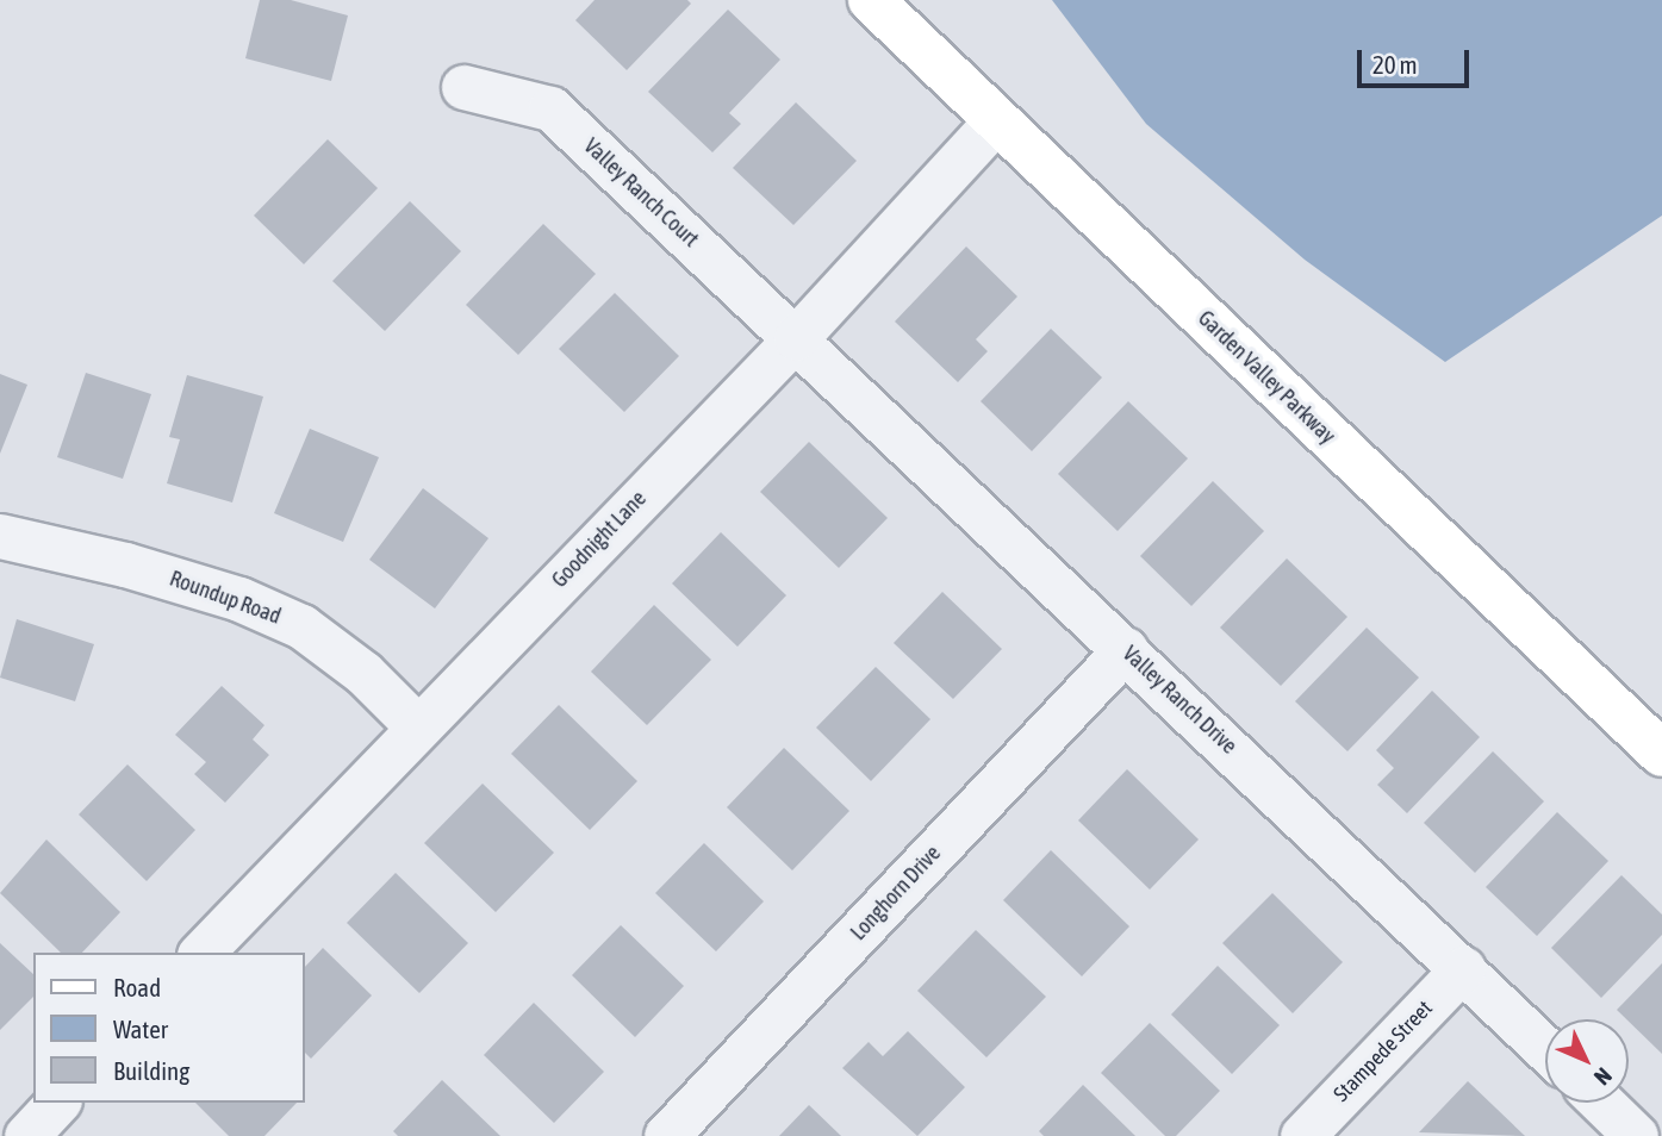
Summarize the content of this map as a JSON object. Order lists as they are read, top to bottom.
{
  "streets": {
    "street": [
      "Valley Ranch Court",
      "Garden Valley Parkway",
      "Goodnight Lane",
      "Roundup Road",
      "Valley Ranch Drive",
      "Longhorn Drive",
      "Stampede Street"
    ]
  },
  "crossings": [
    ["Valley Ranch Court", "Goodnight Lane"],
    ["Valley Ranch Court", "Valley Ranch Drive"],
    ["Garden Valley Parkway", "Goodnight Lane"],
    ["Goodnight Lane", "Roundup Road"],
    ["Goodnight Lane", "Valley Ranch Drive"],
    ["Valley Ranch Drive", "Longhorn Drive"],
    ["Valley Ranch Drive", "Stampede Street"]
  ],
  "legend": ["Road", "Water", "Building"],
  "scale_bar": "20 m",
  "north": "bottom right"
}
